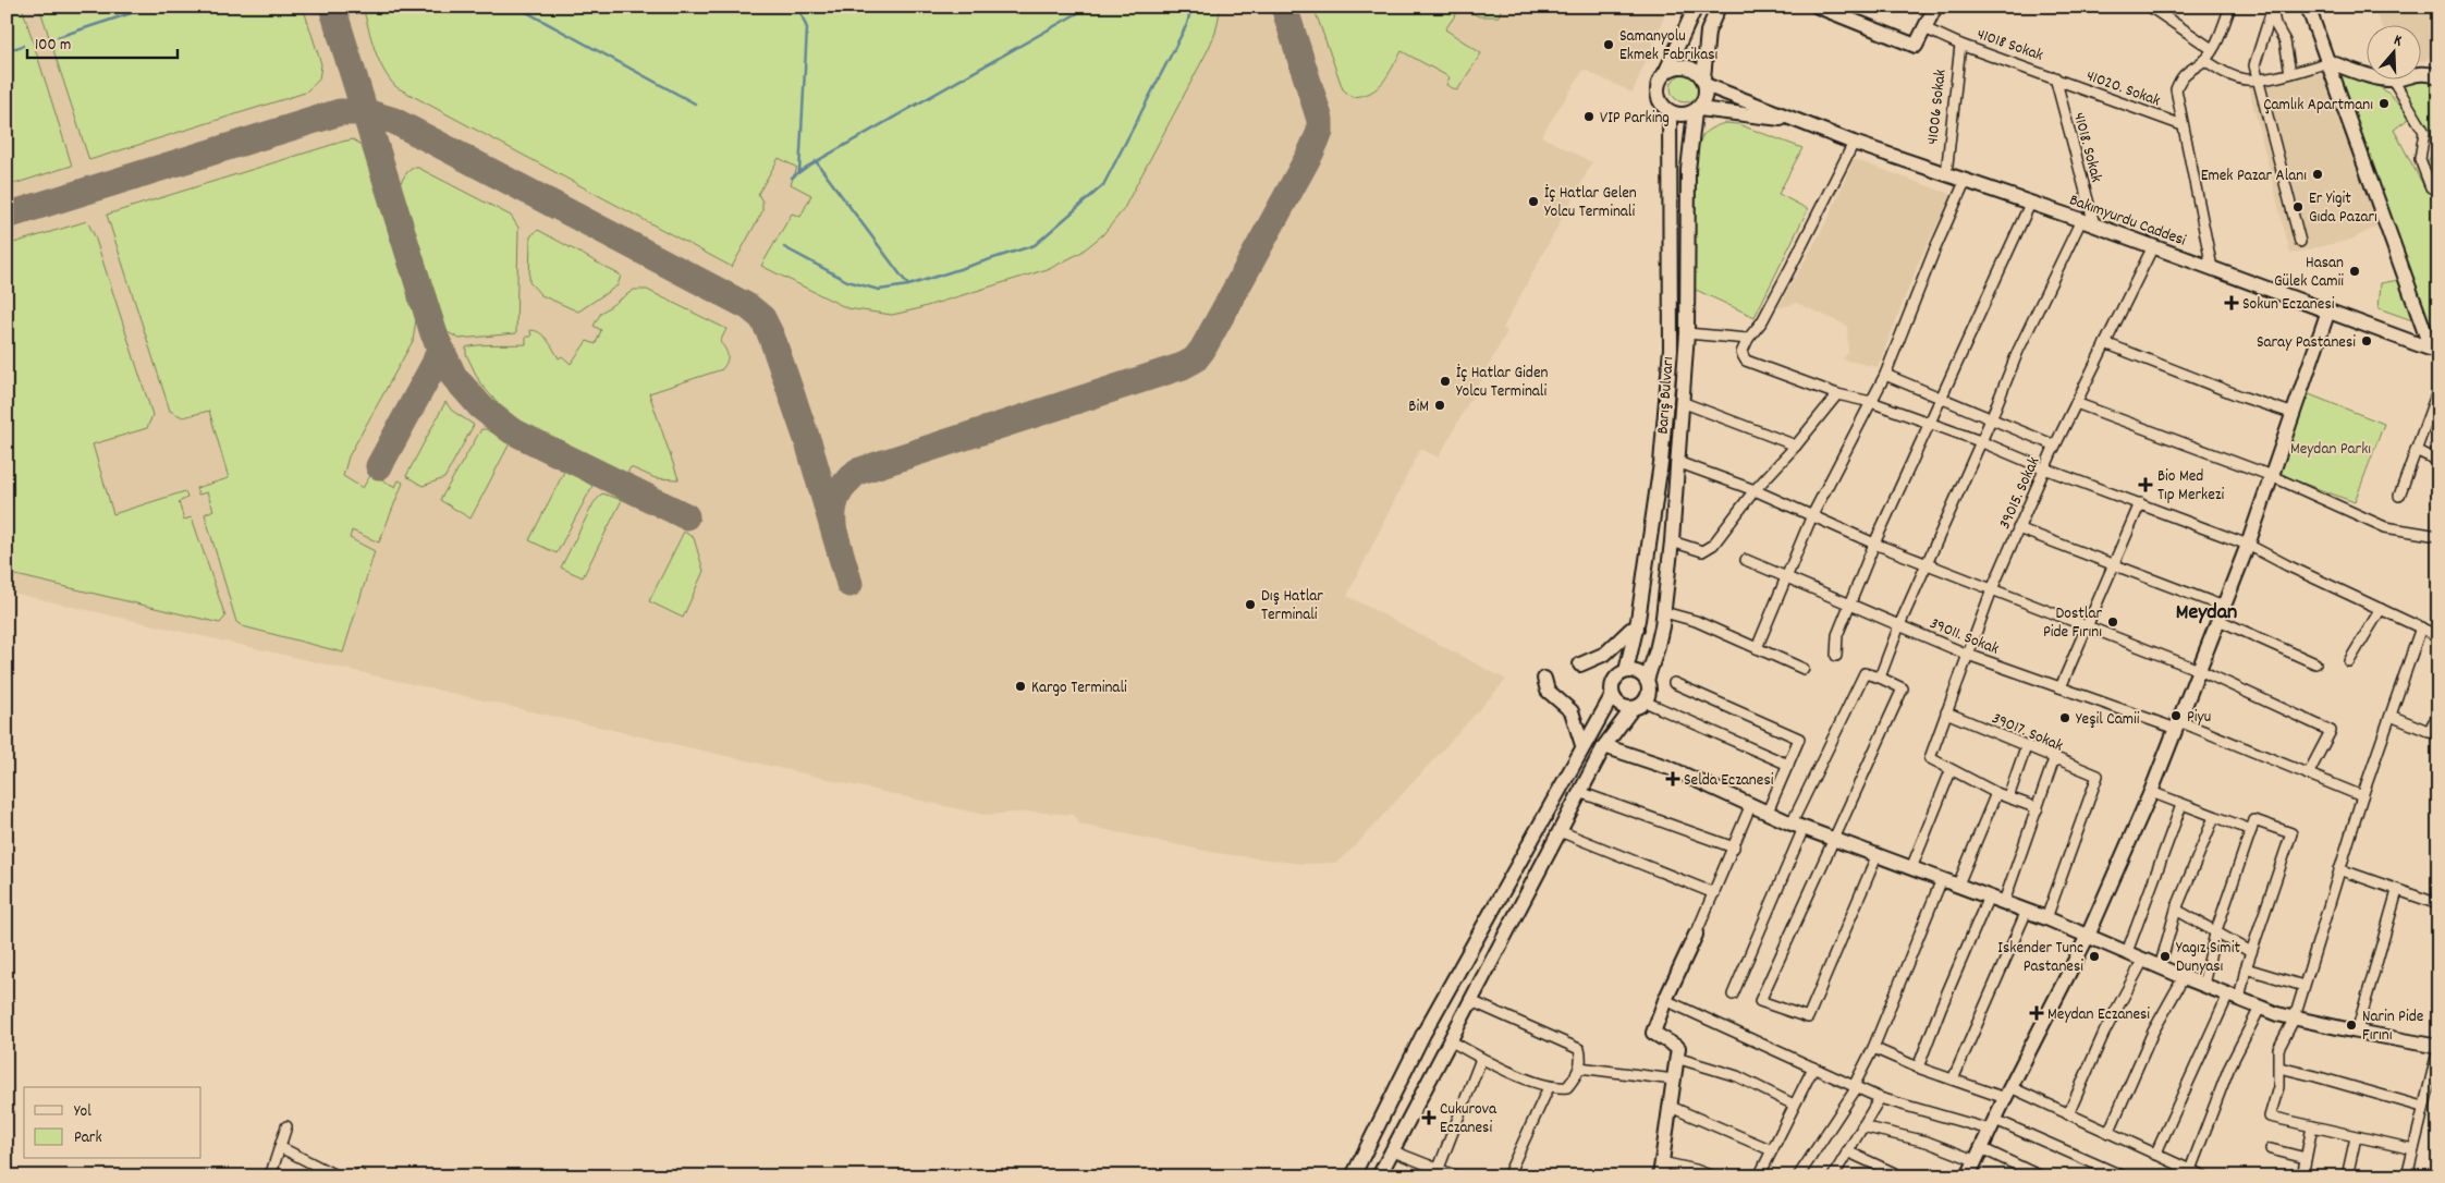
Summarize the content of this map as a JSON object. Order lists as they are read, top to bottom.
{
  "streets": {
    "main road": ["Bakımyurdu Caddesi", "Barış Bulvarı"],
    "street": [
      "41018 Sokak",
      "41020. Sokak",
      "41006 Sokak",
      "41018. Sokak",
      "39015. Sokak",
      "39011. Sokak",
      "39017. Sokak"
    ]
  },
  "crossings": [
    ["41018 Sokak", "41020. Sokak"],
    ["41018 Sokak", "41006 Sokak"],
    ["41018 Sokak", "41018. Sokak"],
    ["41020. Sokak", "41018. Sokak"],
    ["41006 Sokak", "Bakımyurdu Caddesi"],
    ["41018. Sokak", "Bakımyurdu Caddesi"],
    ["Bakımyurdu Caddesi", "Barış Bulvarı"],
    ["Bakımyurdu Caddesi", "39015. Sokak"],
    ["39015. Sokak", "39011. Sokak"],
    ["39015. Sokak", "39017. Sokak"]
  ],
  "districts": ["Meydan"],
  "parks": ["Meydan Parkı"],
  "places": {
    "other": [
      "Samanyolu Ekmek Fabrikası",
      "Çamlık Apartmanı",
      "VIP Parking",
      "Emek Pazar Alanı",
      "İç Hatlar Gelen Yolcu Terminali",
      "Er Yigit Gıda Pazarı",
      "Hasan Gülek Camii",
      "Saray Pastanesi",
      "İç Hatlar Giden Yolcu Terminali",
      "BiM",
      "Dış Hatlar Terminali",
      "Dostlar Pide Fırını",
      "Kargo Terminali",
      "Piyu",
      "Yeşil Camii",
      "Iskender Tunc Pastanesi",
      "Yagız Simit Dunyası",
      "Narin Pide Fırını"
    ],
    "health": [
      "Sokun Eczanesi",
      "Bio Med Tıp Merkezi",
      "Selda Eczanesi",
      "Meydan Eczanesi",
      "Cukurova Eczanesi"
    ]
  },
  "legend": ["Yol", "Park"],
  "scale_bar": "100 m",
  "north": "top"
}
